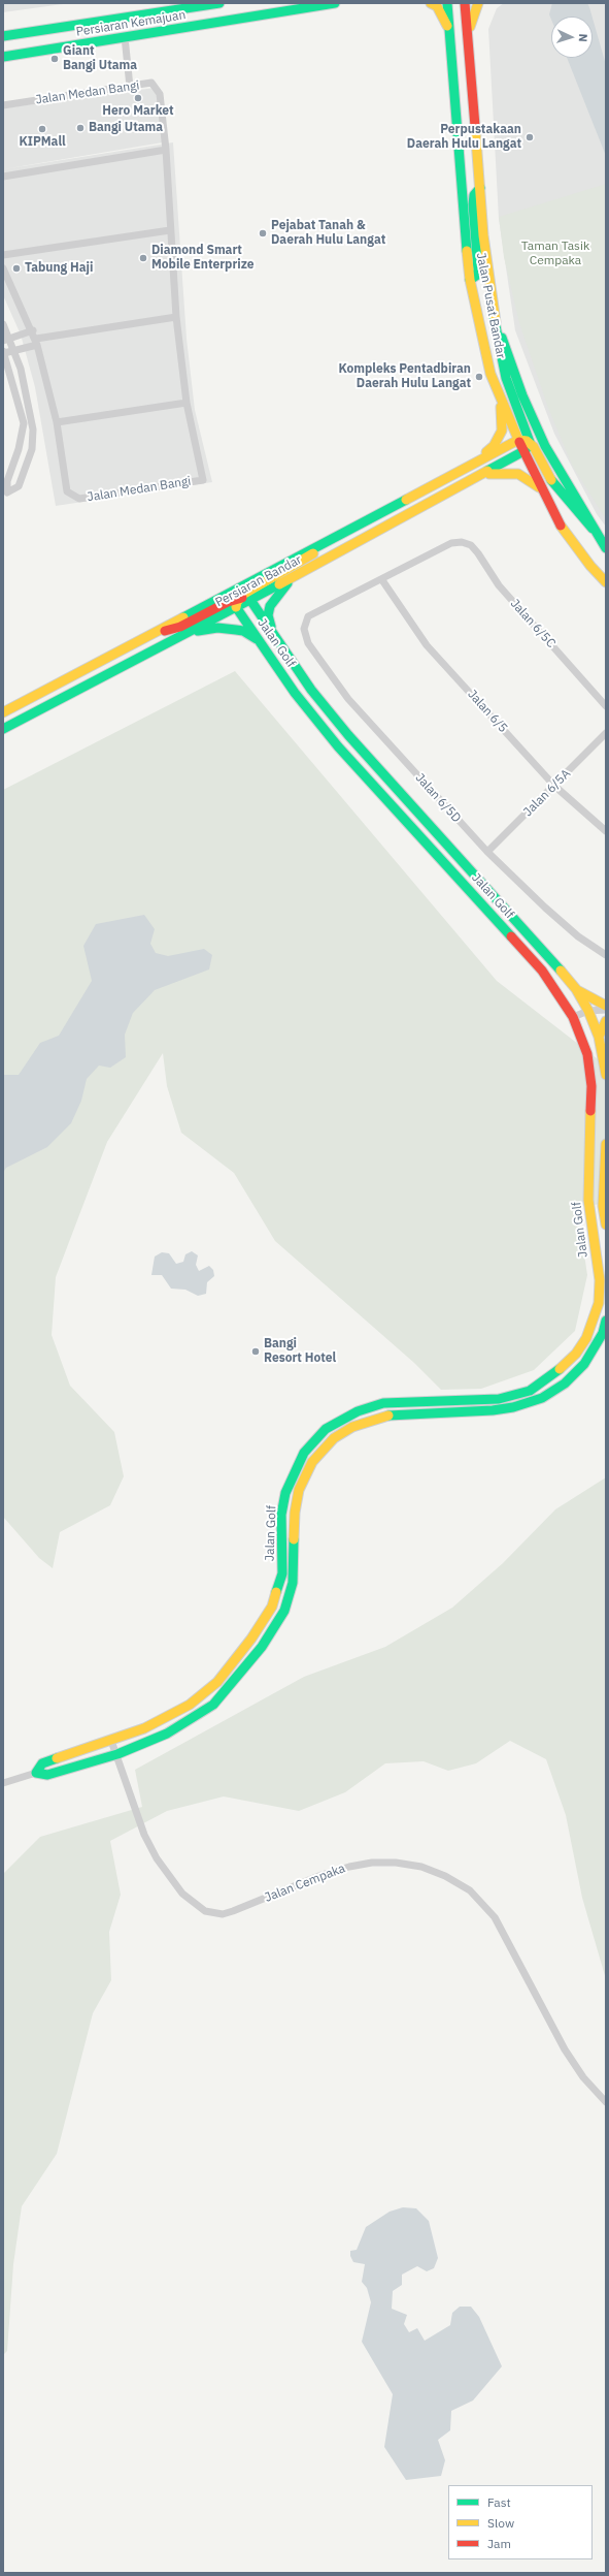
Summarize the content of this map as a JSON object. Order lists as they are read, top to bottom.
{
  "streets": {
    "main road": [
      "Persiaran Kemajuan",
      "Jalan Pusat Bandar",
      "Persiaran Bandar",
      "Jalan Golf"
    ],
    "street": [
      "Jalan Medan Bangi",
      "Jalan 6/5C",
      "Jalan 6/5",
      "Jalan 6/5A",
      "Jalan 6/5D",
      "Jalan Cempaka"
    ]
  },
  "crossings": [
    ["Jalan Pusat Bandar", "Persiaran Bandar"],
    ["Persiaran Bandar", "Jalan Golf"],
    ["Jalan 6/5C", "Jalan 6/5"],
    ["Jalan 6/5C", "Jalan 6/5D"],
    ["Jalan Golf", "Jalan Cempaka"],
    ["Jalan 6/5", "Jalan 6/5A"],
    ["Jalan 6/5", "Jalan 6/5D"],
    ["Jalan 6/5A", "Jalan 6/5D"]
  ],
  "parks": ["Taman Tasik Cempaka"],
  "places": [
    "Giant Bangi Utama",
    "Hero Market",
    "Bangi Utama",
    "KIPMall",
    "Perpustakaan Daerah Hulu Langat",
    "Pejabat Tanah & Daerah Hulu Langat",
    "Diamond Smart Mobile Enterprize",
    "Tabung Haji",
    "Kompleks Pentadbiran Daerah Hulu Langat",
    "Bangi Resort Hotel"
  ],
  "legend": ["Fast", "Slow", "Jam"],
  "north": "right"
}
